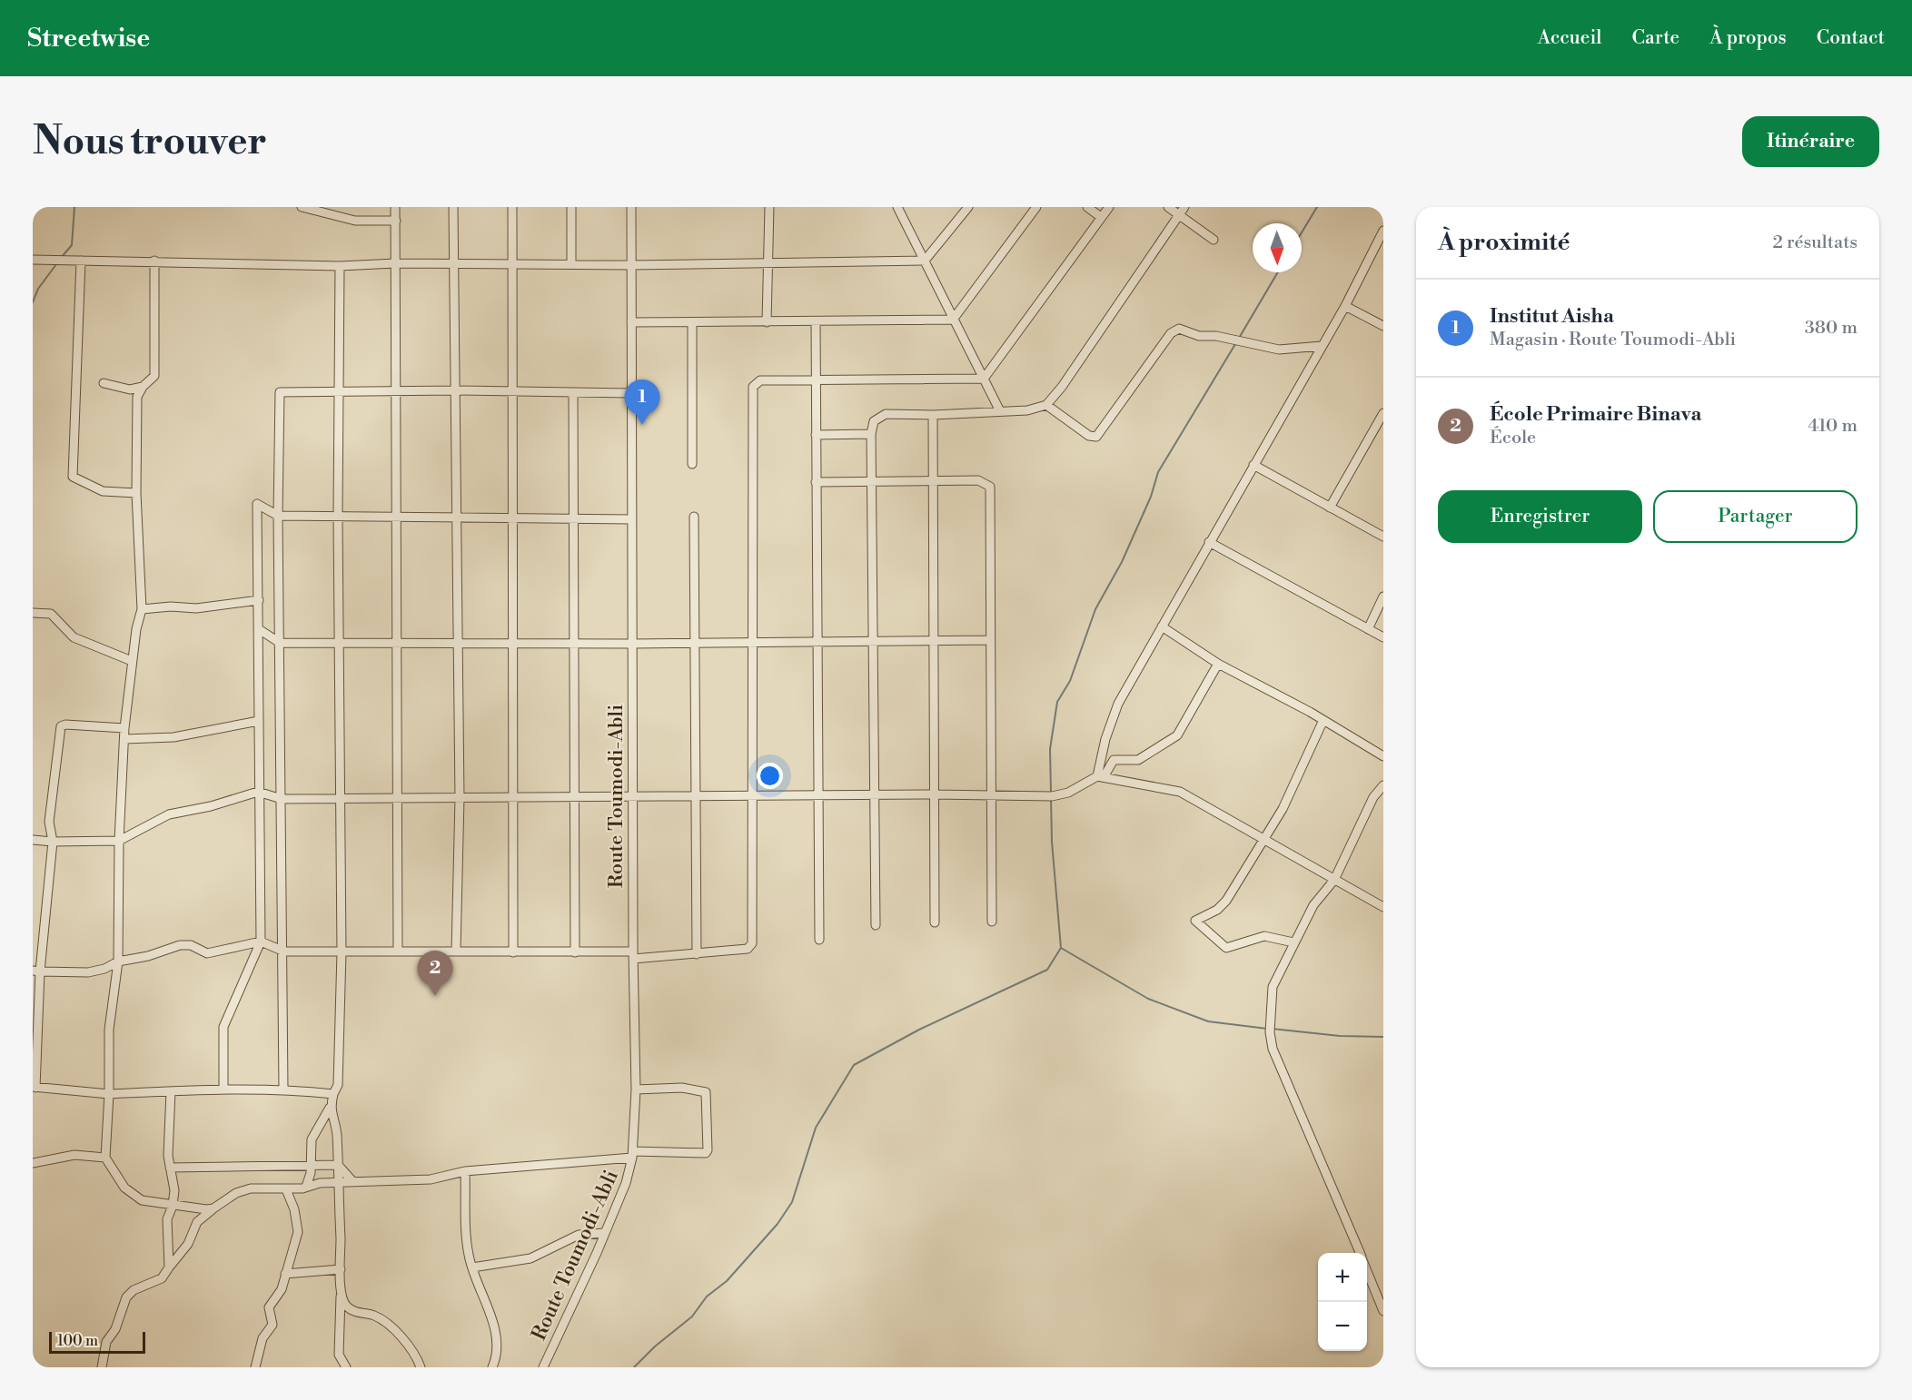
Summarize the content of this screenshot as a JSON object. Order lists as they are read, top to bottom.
{
  "streets": {
    "street": ["Route Toumodi-Abli"]
  },
  "scale_bar": "100 m",
  "north": "bottom",
  "page": {
    "header": "Streetwise",
    "nav": [
      "Accueil",
      "Carte",
      "À propos",
      "Contact"
    ],
    "buttons": [
      "Itinéraire",
      ["Enregistrer", "Partager"]
    ],
    "title": "Nous trouver",
    "heading": ["À proximité", "2 résultats"],
    "list": [
      {
        "mark": "1",
        "name": "Institut Aisha",
        "note": "Magasin · Route Toumodi-Abli",
        "value": "380 m"
      },
      {
        "mark": "2",
        "name": "École Primaire Binava",
        "note": "École",
        "value": "410 m"
      }
    ],
    "pins": ["1", "2"],
    "map_buttons": ["+", "−"],
    "scale": "100 m"
  }
}
